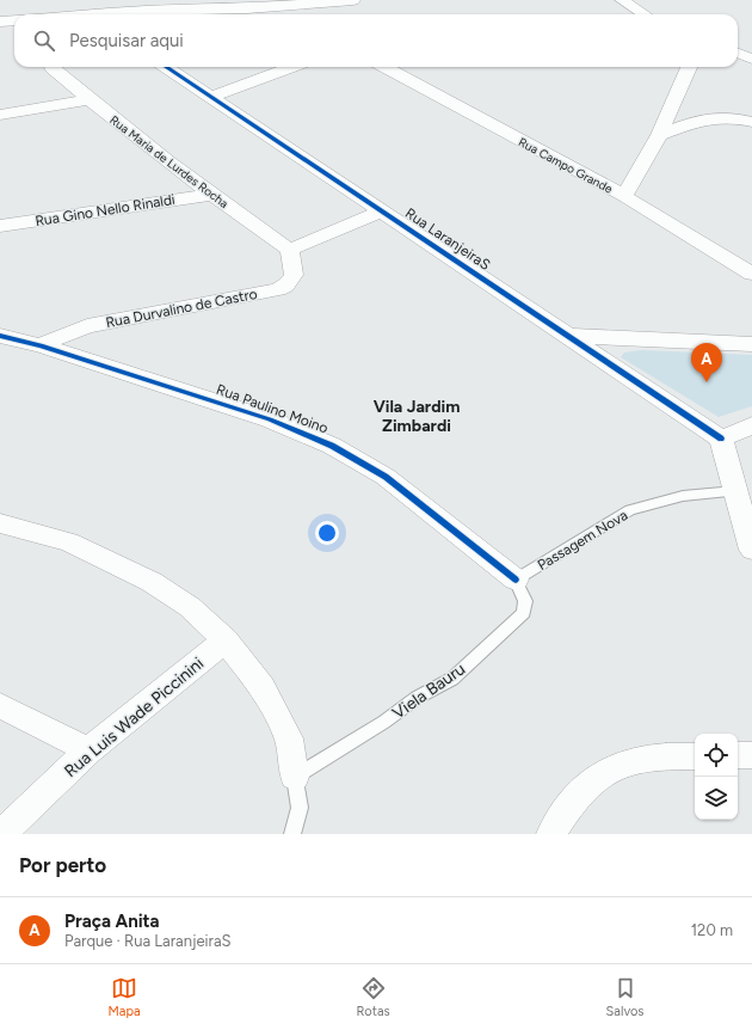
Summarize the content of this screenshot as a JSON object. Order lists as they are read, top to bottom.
{
  "streets": {
    "street": [
      "Rua Maria de Lurdes Rocha",
      "Rua Campo Grande",
      "Rua Gino Nello Rinaldi",
      "Rua LaranjeiraS",
      "Rua Durvalino de Castro",
      "Rua Paulino Moino",
      "Rua Luis Wade Piccinini"
    ],
    "lane": ["Passagem Nova", "Viela Bauru"]
  },
  "crossings": [
    ["Rua Maria de Lurdes Rocha", "Rua Gino Nello Rinaldi"],
    ["Rua Maria de Lurdes Rocha", "Rua Durvalino de Castro"],
    ["Rua Durvalino de Castro", "Rua Paulino Moino"],
    ["Rua Paulino Moino", "Passagem Nova"],
    ["Rua Paulino Moino", "Viela Bauru"],
    ["Passagem Nova", "Viela Bauru"]
  ],
  "districts": ["Vila Jardim Zimbardi"],
  "page": {
    "search": "Pesquisar aqui",
    "pins": "A",
    "heading": "Por perto",
    "list": [
      {
        "mark": "A",
        "name": "Praça Anita",
        "note": "Parque · Rua LaranjeiraS",
        "value": "120 m"
      }
    ],
    "nav": ["Mapa", "Rotas", "Salvos"]
  }
}
